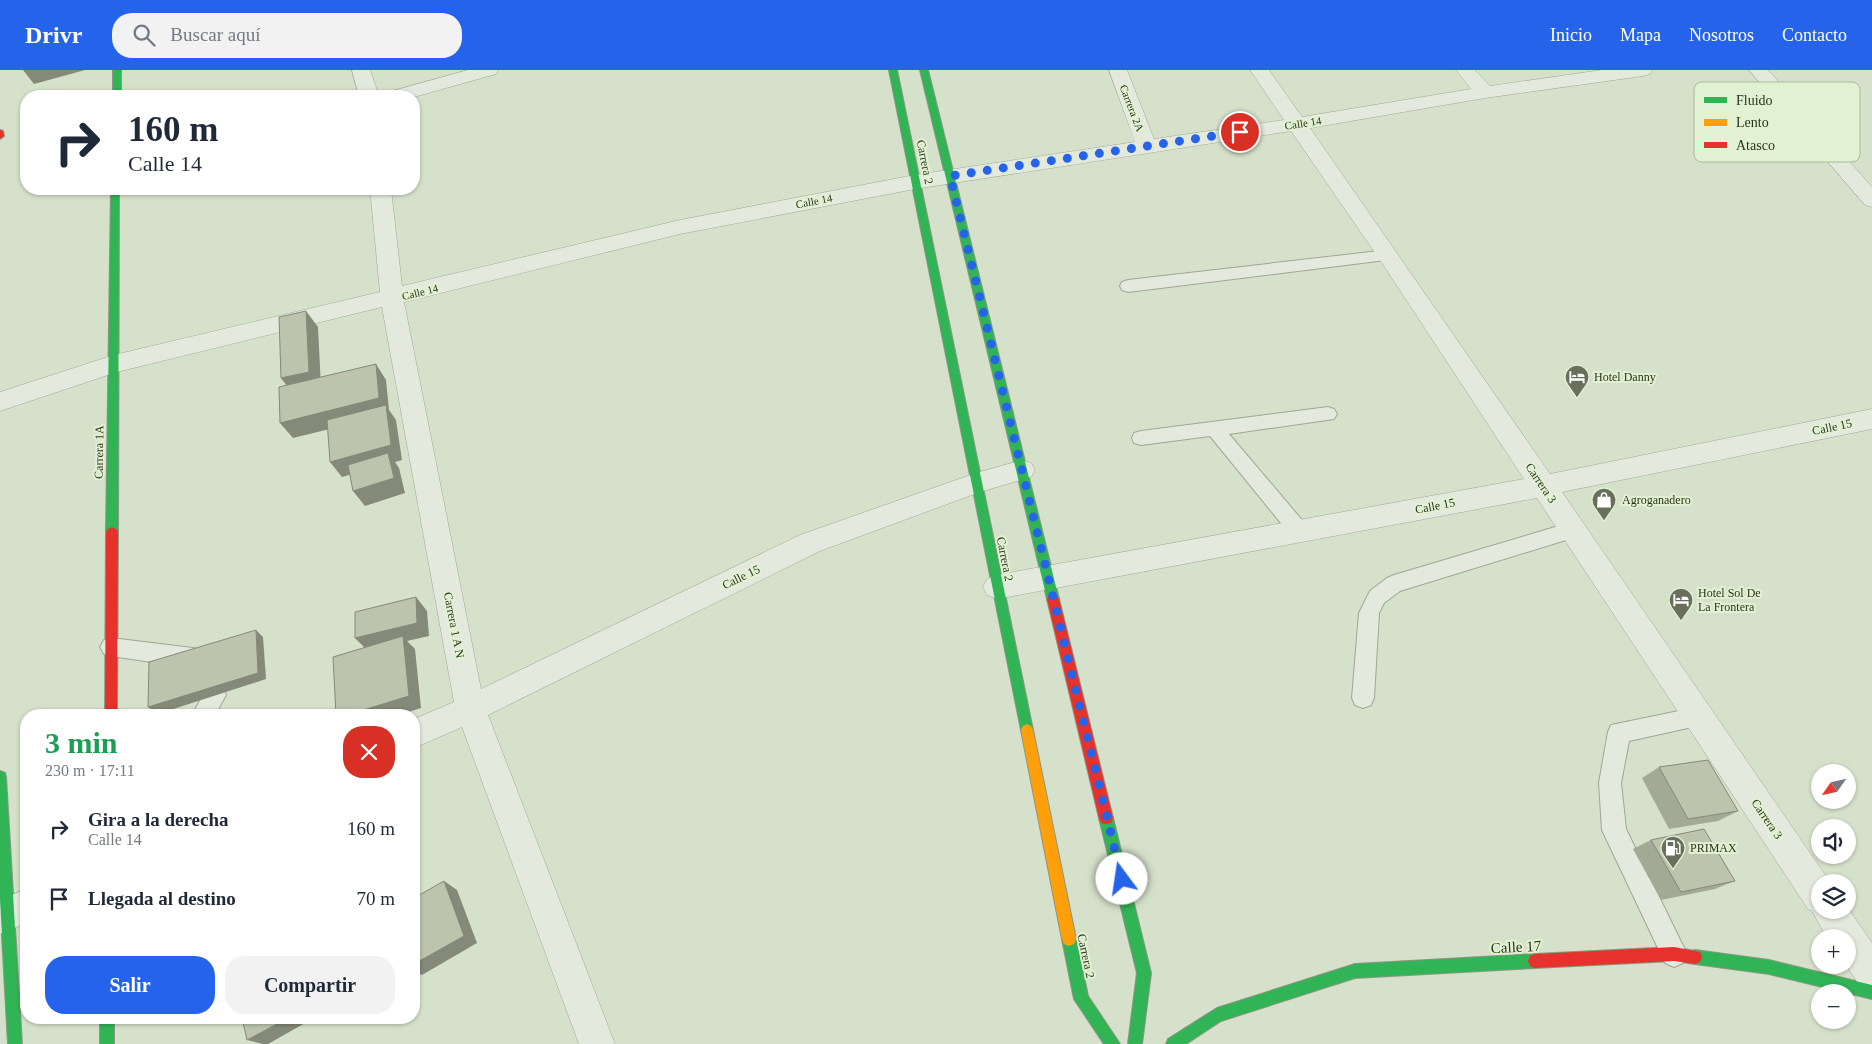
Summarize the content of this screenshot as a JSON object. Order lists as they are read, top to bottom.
{
  "streets": {
    "street": [
      "Carrera 2A",
      "Calle 14",
      "Carrera 2",
      "Calle 15",
      "Carrera 1A",
      "Carrera 3",
      "Carrera 1 A N",
      "Calle 17"
    ]
  },
  "crossings": [
    ["Carrera 2A", "Calle 14"],
    ["Calle 14", "Carrera 2"],
    ["Calle 14", "Carrera 1A"],
    ["Calle 14", "Carrera 3"],
    ["Calle 14", "Carrera 1 A N"],
    ["Carrera 2", "Calle 15"],
    ["Calle 15", "Carrera 3"],
    ["Calle 15", "Carrera 1 A N"]
  ],
  "places": {
    "hotel": ["Hotel Danny", "Hotel Sol De La Frontera"],
    "shop": ["Agroganadero"],
    "fuel station": ["PRIMAX"]
  },
  "legend": ["Fluido", "Lento", "Atasco"],
  "north": "bottom left",
  "page": {
    "header": "Drivr",
    "search": "Buscar aquí",
    "nav": [
      "Inicio",
      "Mapa",
      "Nosotros",
      "Contacto"
    ],
    "turn": ["160 m", "Calle 14"],
    "heading": ["3 min", "230 m · 17:11"],
    "map_buttons": ["+", "−"],
    "list": [
      {
        "name": "Gira a la derecha",
        "note": "Calle 14",
        "value": "160 m"
      },
      {
        "name": "Llegada al destino",
        "value": "70 m"
      }
    ],
    "buttons": ["Salir", "Compartir"]
  }
}
